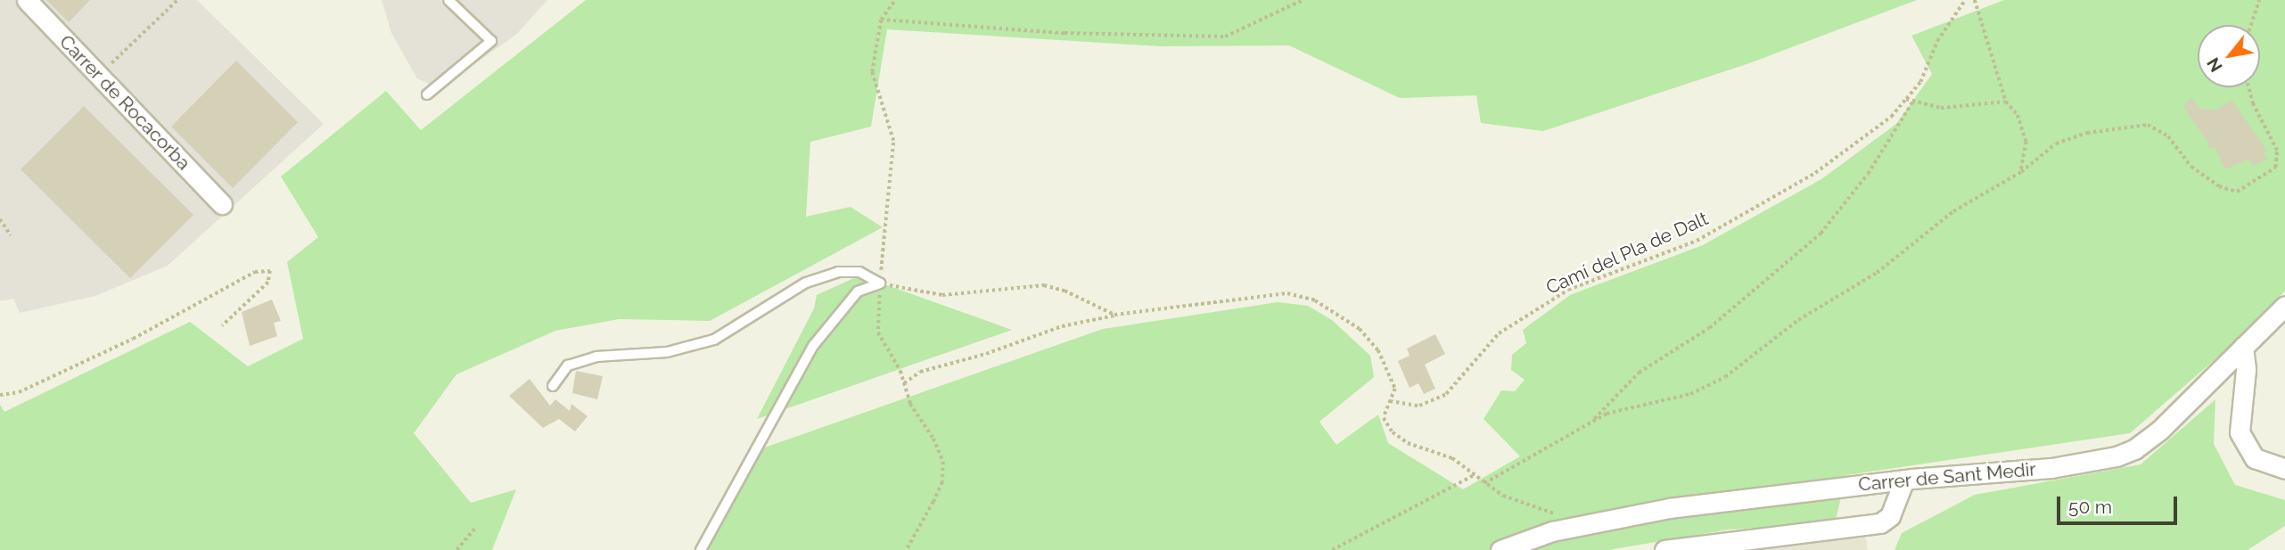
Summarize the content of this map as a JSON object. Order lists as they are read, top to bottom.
{
  "streets": {
    "street": ["Carrer de Rocacorba", "Carrer de Sant Medir"],
    "path": ["Camí del Pla de Dalt"]
  },
  "scale_bar": "50 m",
  "north": "bottom left"
}
